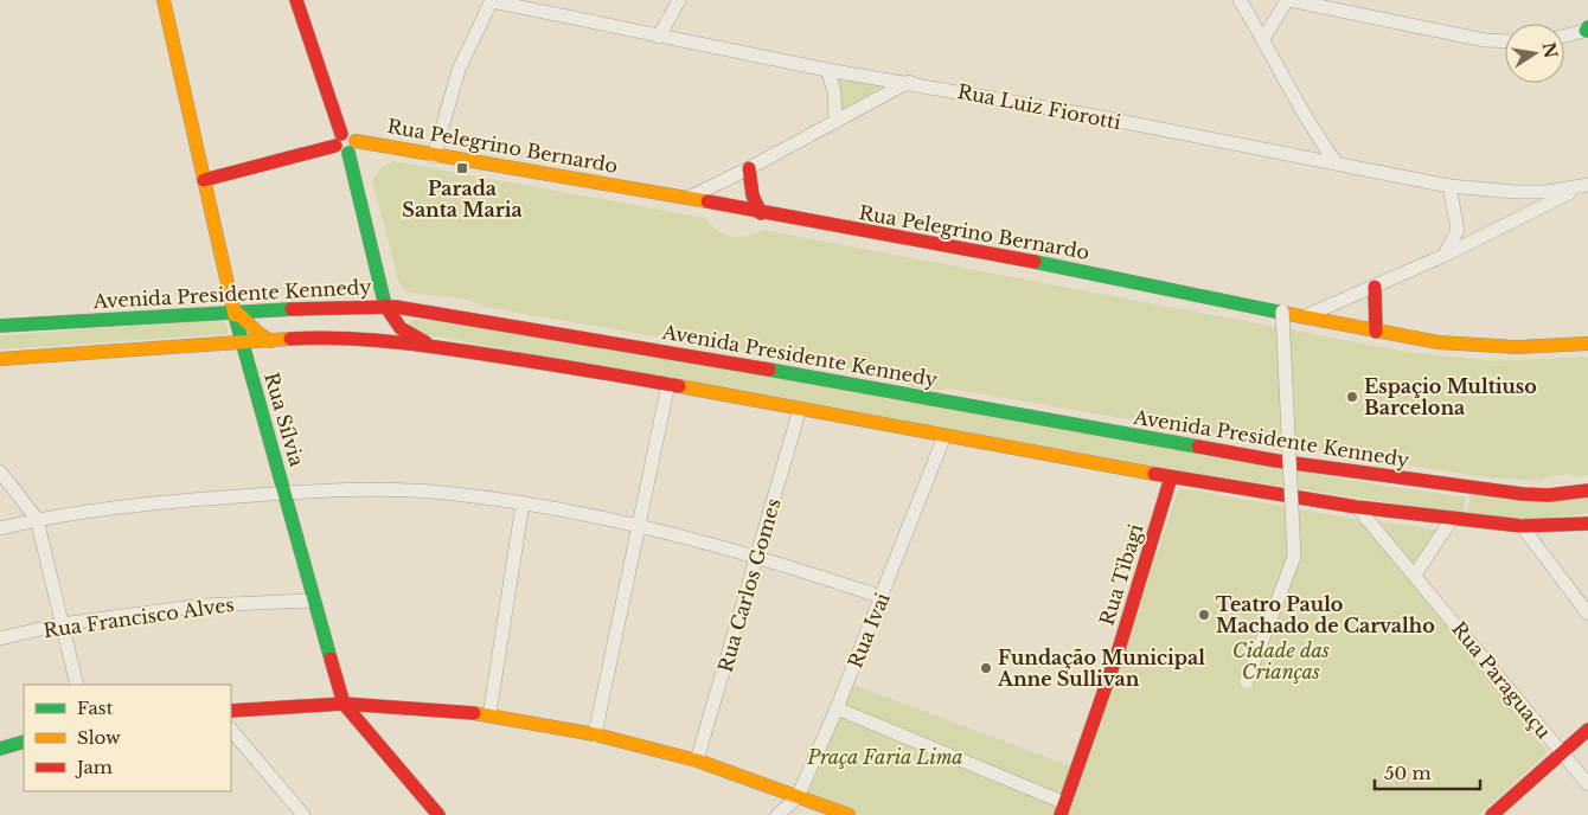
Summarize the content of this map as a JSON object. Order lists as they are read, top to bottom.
{
  "streets": {
    "main road": [
      "Rua Pelegrino Bernardo",
      "Avenida Presidente Kennedy",
      "Rua Sílvia",
      "Rua Tibagi"
    ],
    "street": [
      "Rua Luiz Fiorotti",
      "Rua Carlos Gomes",
      "Rua Francisco Alves",
      "Rua Ivai",
      "Rua Paraguaçu"
    ]
  },
  "crossings": [
    ["Avenida Presidente Kennedy", "Rua Sílvia"],
    ["Rua Sílvia", "Rua Francisco Alves"]
  ],
  "parks": ["Cidade das Crianças", "Praça Faria Lima"],
  "places": {
    "transit": ["Parada Santa Maria"],
    "other": ["Espaçio Multiuso Barcelona", "Teatro Paulo Machado de Carvalho", "Fundação Municipal Anne Sullivan"]
  },
  "legend": ["Fast", "Slow", "Jam"],
  "scale_bar": "50 m",
  "north": "right"
}
